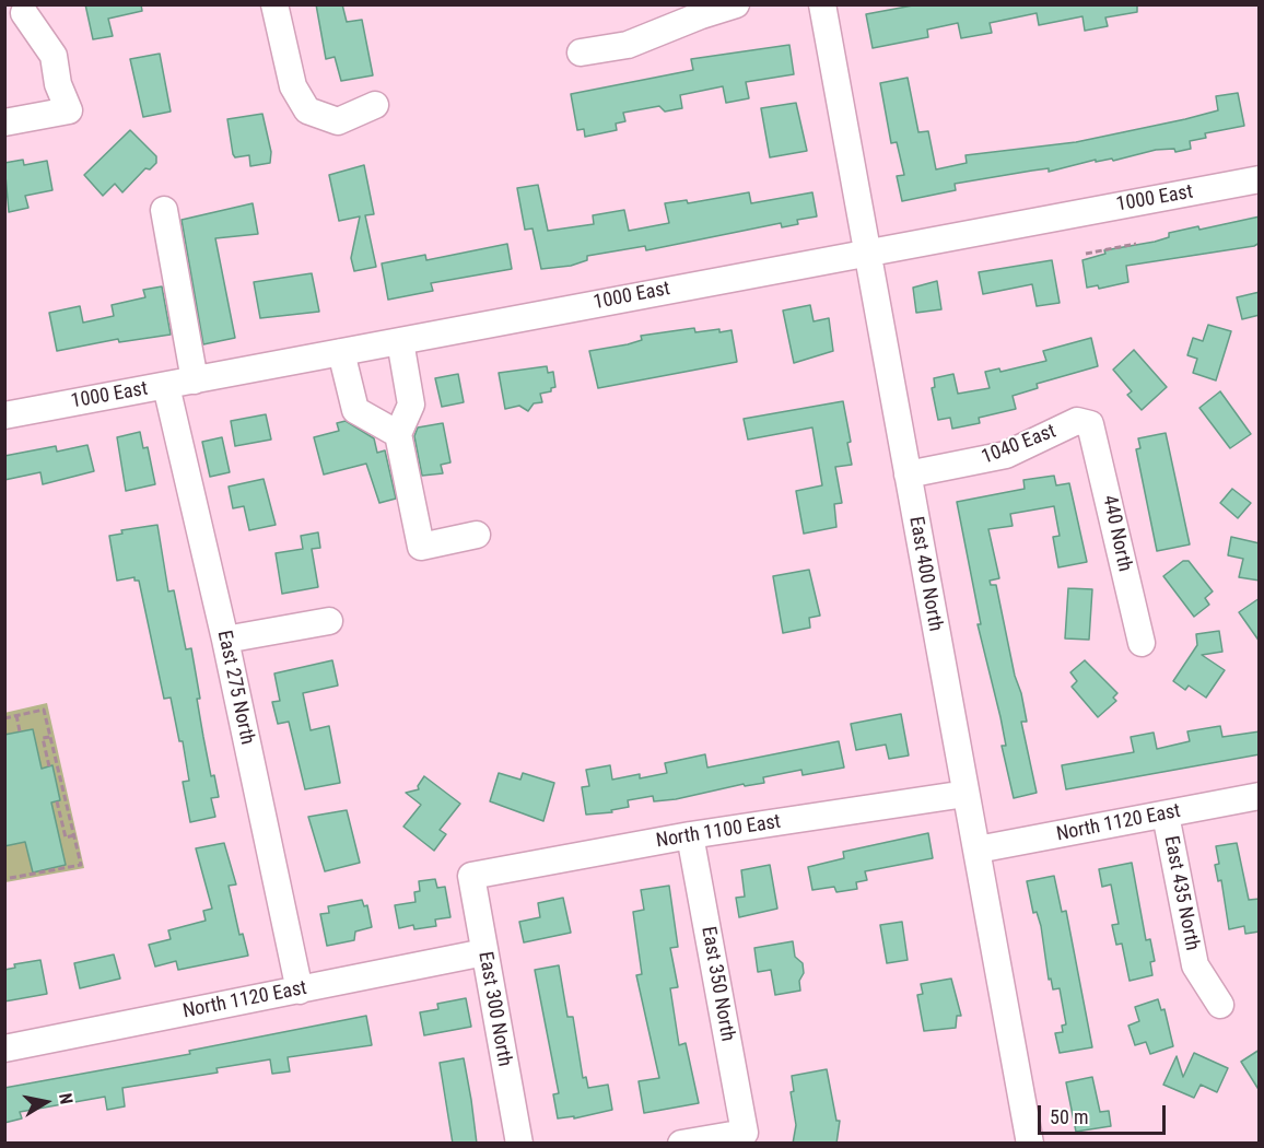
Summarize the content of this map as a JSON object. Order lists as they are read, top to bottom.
{
  "streets": {
    "street": [
      "1000 East",
      "1040 East",
      "440 North",
      "East 400 North",
      "East 275 North",
      "North 1120 East",
      "North 1100 East",
      "East 435 North",
      "East 350 North",
      "East 300 North"
    ]
  },
  "crossings": [
    ["1000 East", "East 400 North"],
    ["1000 East", "East 275 North"],
    ["1040 East", "440 North"],
    ["1040 East", "East 400 North"],
    ["East 400 North", "North 1120 East"],
    ["East 400 North", "North 1100 East"],
    ["East 275 North", "North 1120 East"],
    ["North 1120 East", "East 435 North"],
    ["North 1120 East", "East 300 North"],
    ["North 1100 East", "East 350 North"],
    ["North 1100 East", "East 300 North"]
  ],
  "scale_bar": "50 m",
  "north": "right"
}
